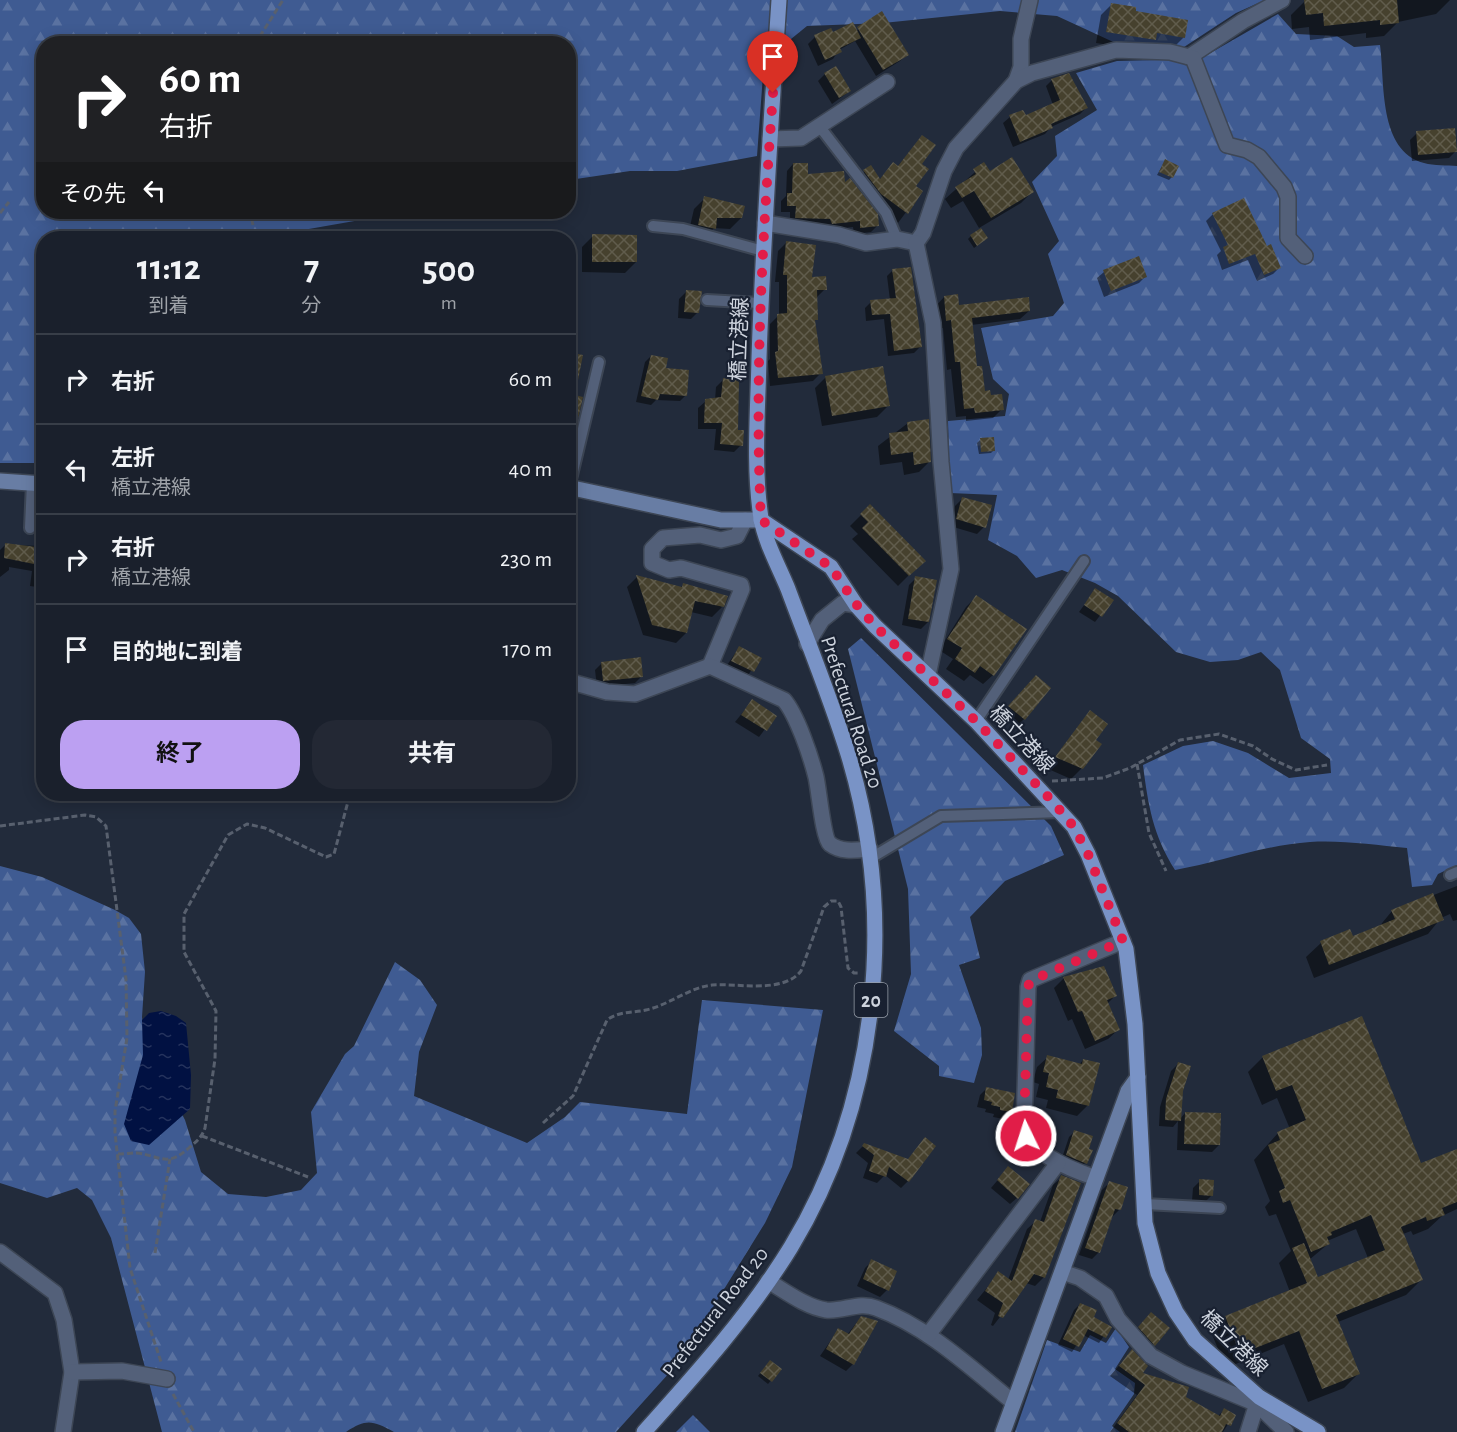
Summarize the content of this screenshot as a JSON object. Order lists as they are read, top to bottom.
{
  "streets": {
    "main road": ["橋立港線", "Prefectural Road 20", "20"]
  },
  "crossings": [
    ["橋立港線", "Prefectural Road 20"]
  ],
  "page": {
    "turn": ["60 m", "右折"],
    "then": "その先",
    "eta": [
      "11:12",
      "到着",
      "7",
      "分",
      "500",
      "m"
    ],
    "list": [
      {
        "name": "右折",
        "value": "60 m"
      },
      {
        "name": "左折",
        "note": "橋立港線",
        "value": "40 m"
      },
      {
        "name": "右折",
        "note": "橋立港線",
        "value": "230 m"
      },
      {
        "name": "目的地に到着",
        "value": "170 m"
      }
    ],
    "buttons": ["終了", "共有"]
  }
}
